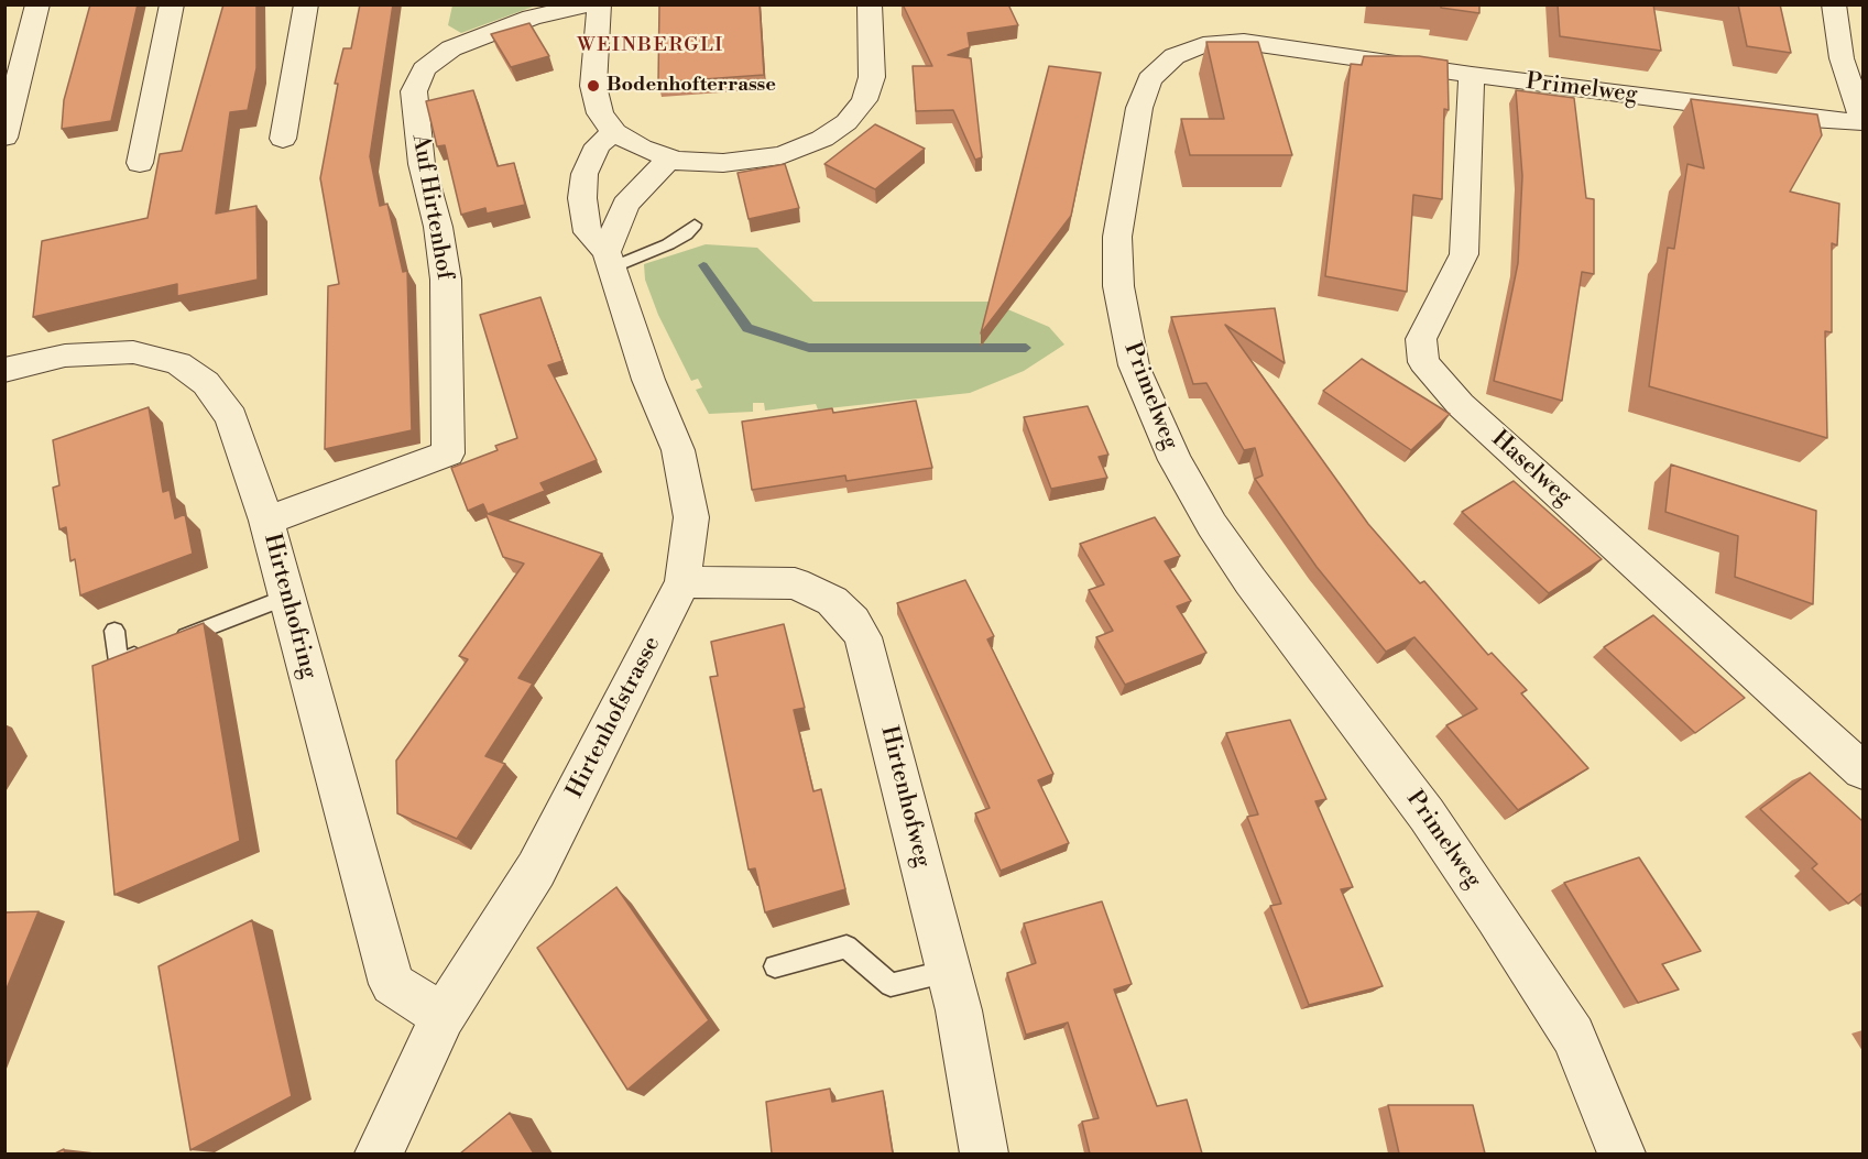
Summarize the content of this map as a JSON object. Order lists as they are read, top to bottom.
{
  "streets": {
    "street": [
      "Primelweg",
      "Auf Hirtenhof",
      "Haselweg",
      "Hirtenhofring",
      "Hirtenhofstrasse",
      "Hirtenhofweg"
    ]
  },
  "crossings": [
    ["Primelweg", "Haselweg"],
    ["Auf Hirtenhof", "Hirtenhofring"],
    ["Hirtenhofring", "Hirtenhofstrasse"],
    ["Hirtenhofstrasse", "Hirtenhofweg"]
  ],
  "districts": ["WEINBERGLI"],
  "places": ["Bodenhofterrasse"]
}
